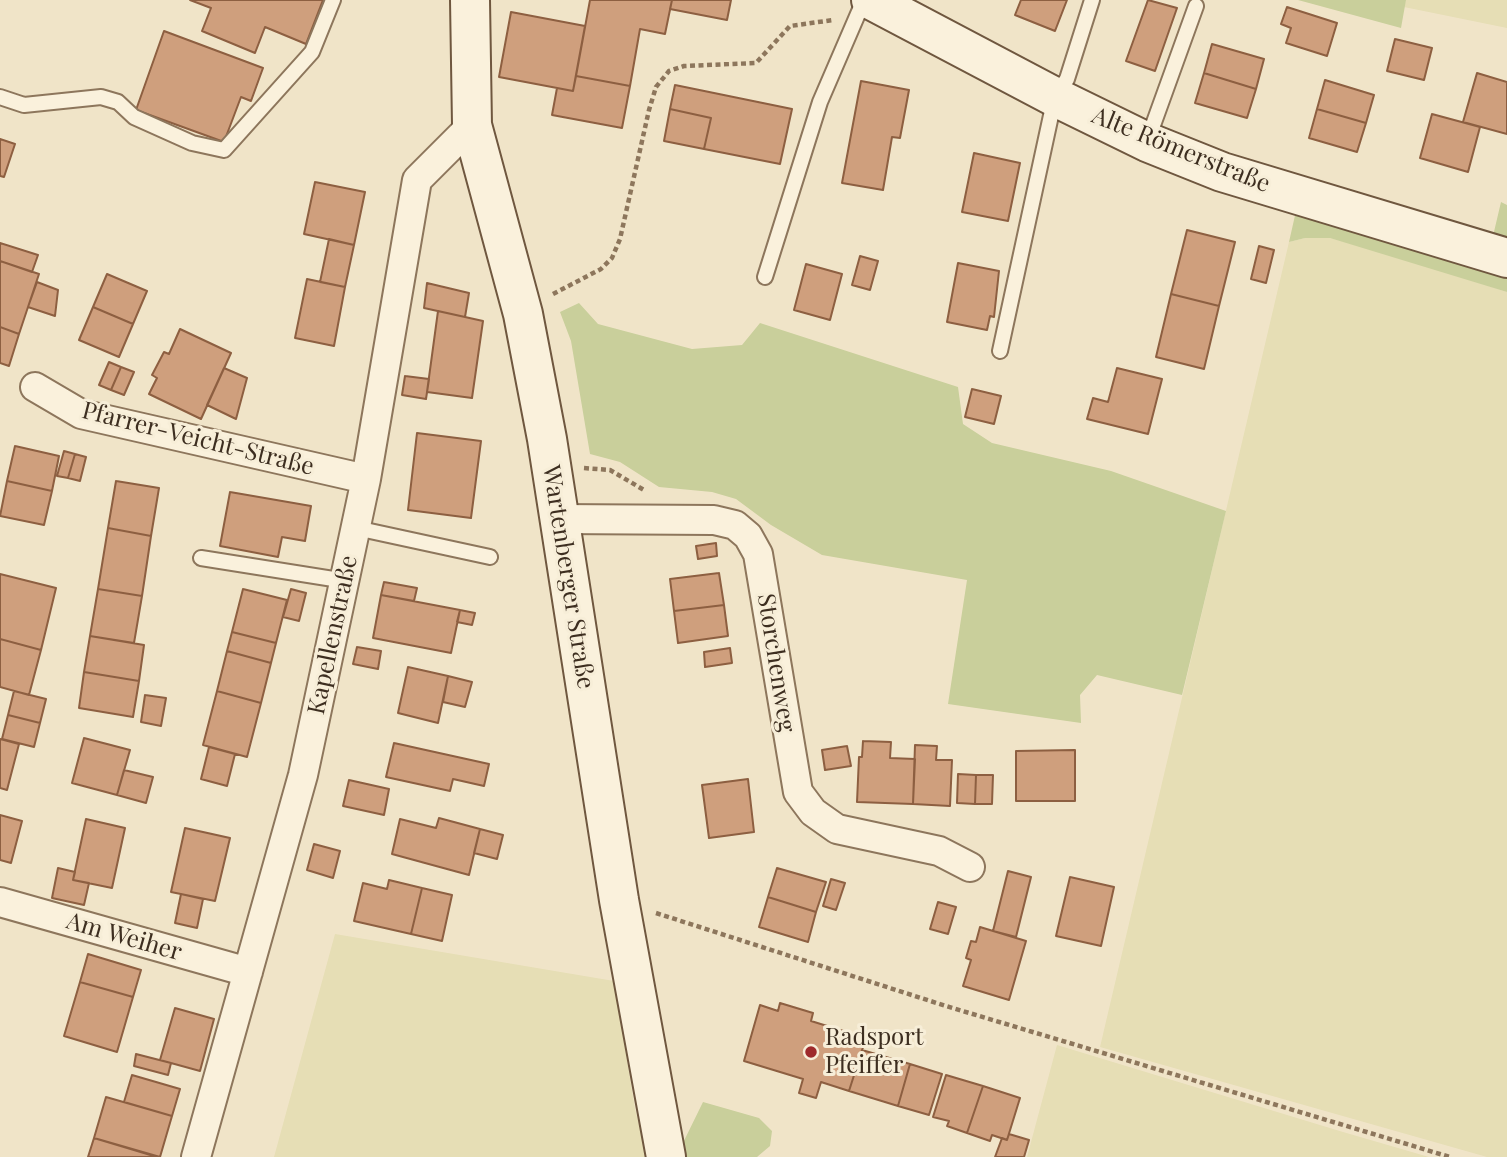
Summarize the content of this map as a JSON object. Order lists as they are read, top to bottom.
{
  "streets": {
    "main road": ["Alte Römerstraße", "Wartenberger Straße"],
    "street": [
      "Pfarrer-Veicht-Straße",
      "Kapellenstraße",
      "Storchenweg",
      "Am Weiher"
    ]
  },
  "crossings": [
    ["Pfarrer-Veicht-Straße", "Kapellenstraße"],
    ["Wartenberger Straße", "Kapellenstraße"],
    ["Wartenberger Straße", "Storchenweg"],
    ["Kapellenstraße", "Am Weiher"]
  ],
  "places": ["Radsport Pfeiffer"]
}
